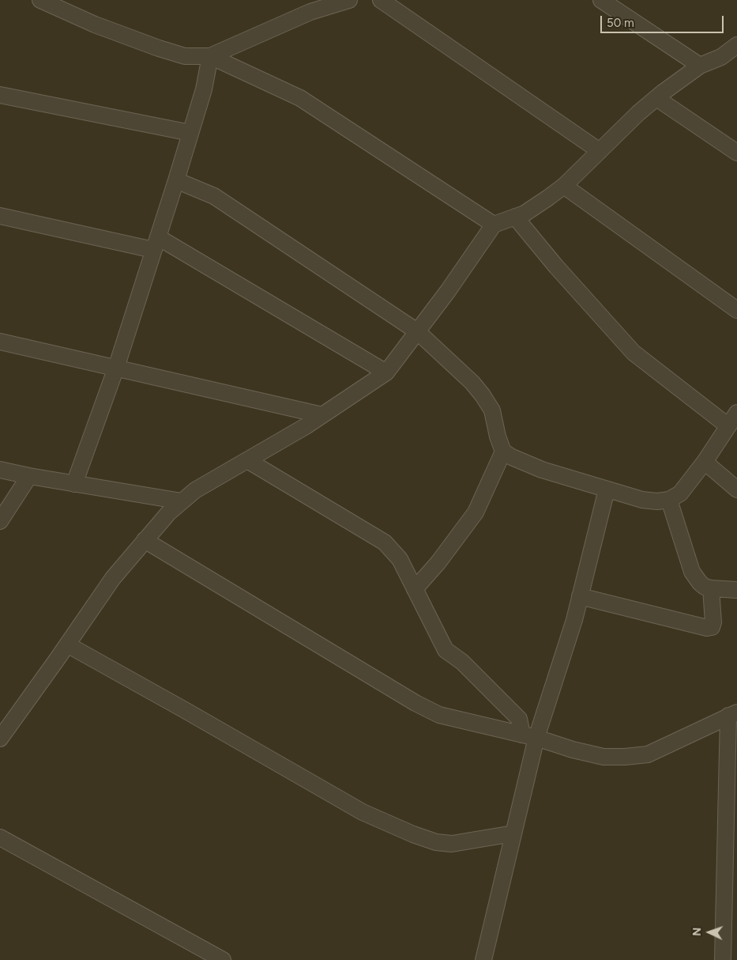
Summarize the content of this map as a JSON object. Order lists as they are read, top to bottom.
{
  "scale_bar": "50 m",
  "north": "left"
}
